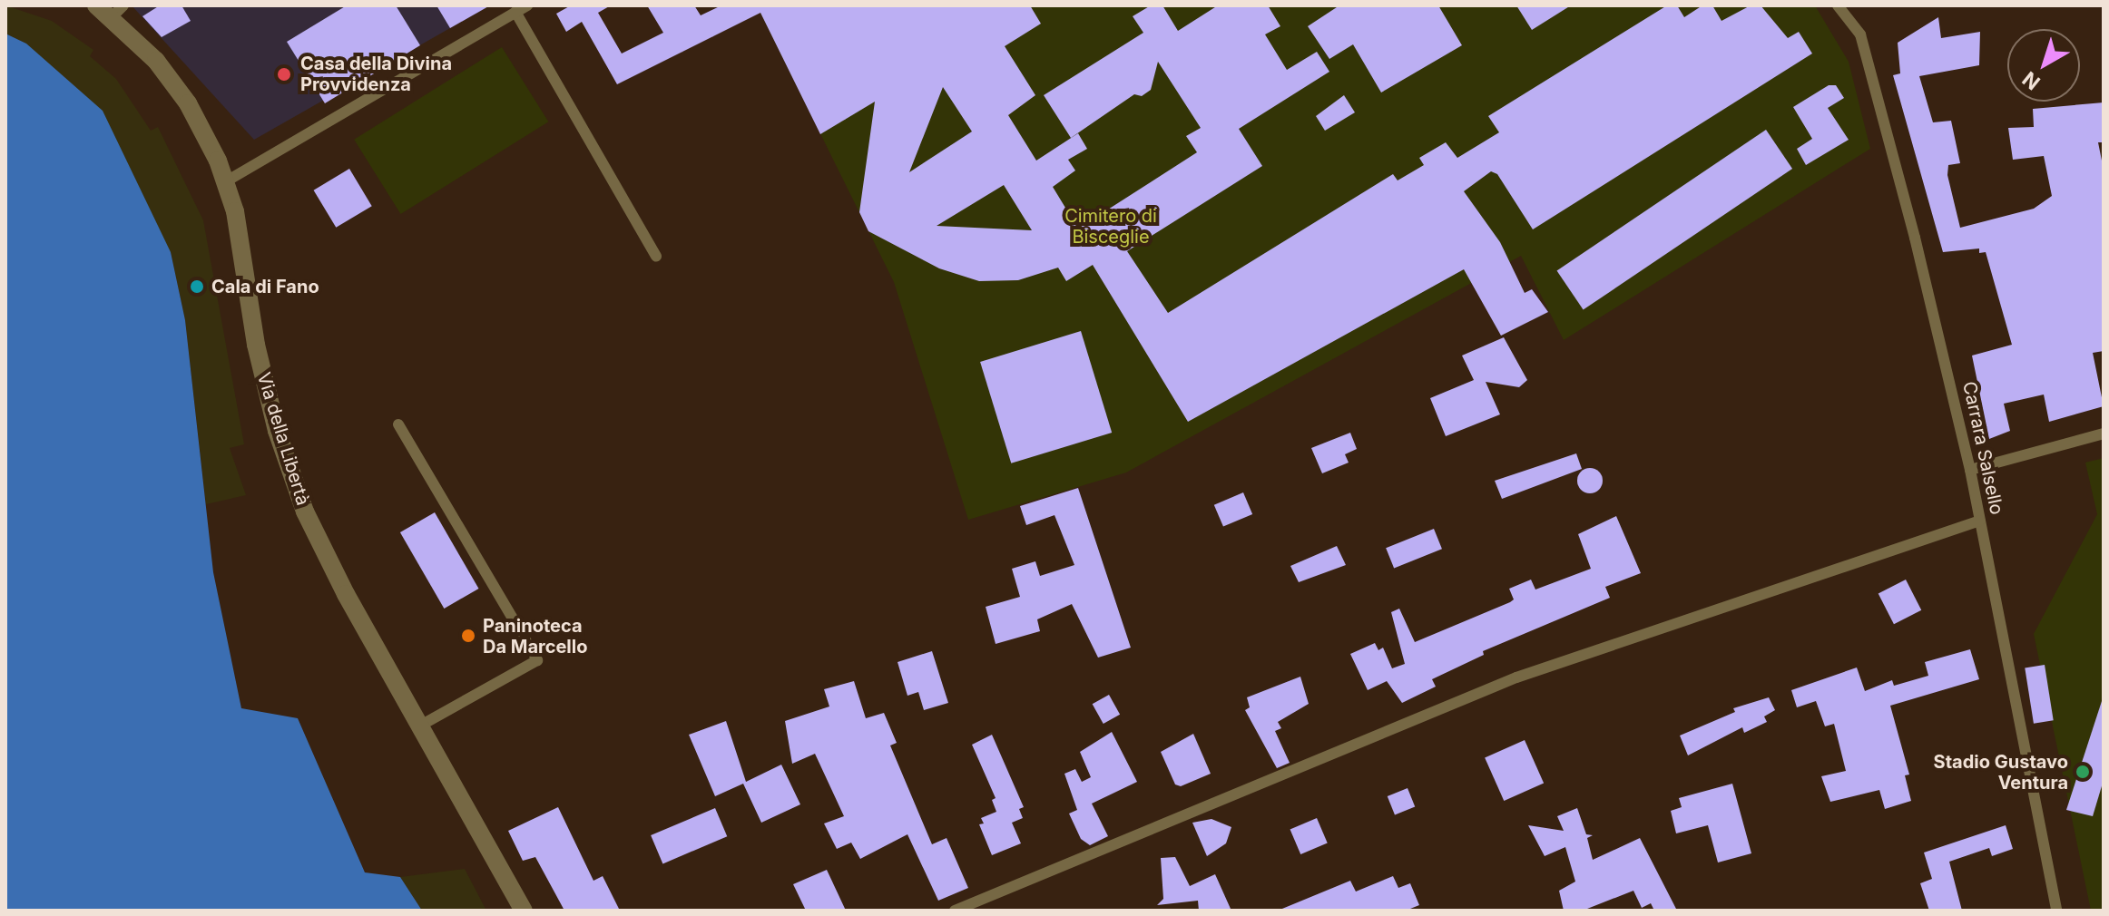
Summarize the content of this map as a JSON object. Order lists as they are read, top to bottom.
{
  "streets": {
    "street": ["Via della Libertà"],
    "lane": ["Carrara Salsello"]
  },
  "parks": ["Cimitero di Bisceglie"],
  "places": [
    "Casa della Divina Provvidenza",
    "Cala di Fano",
    "Paninoteca Da Marcello",
    "Stadio Gustavo Ventura"
  ],
  "north": "bottom left"
}
